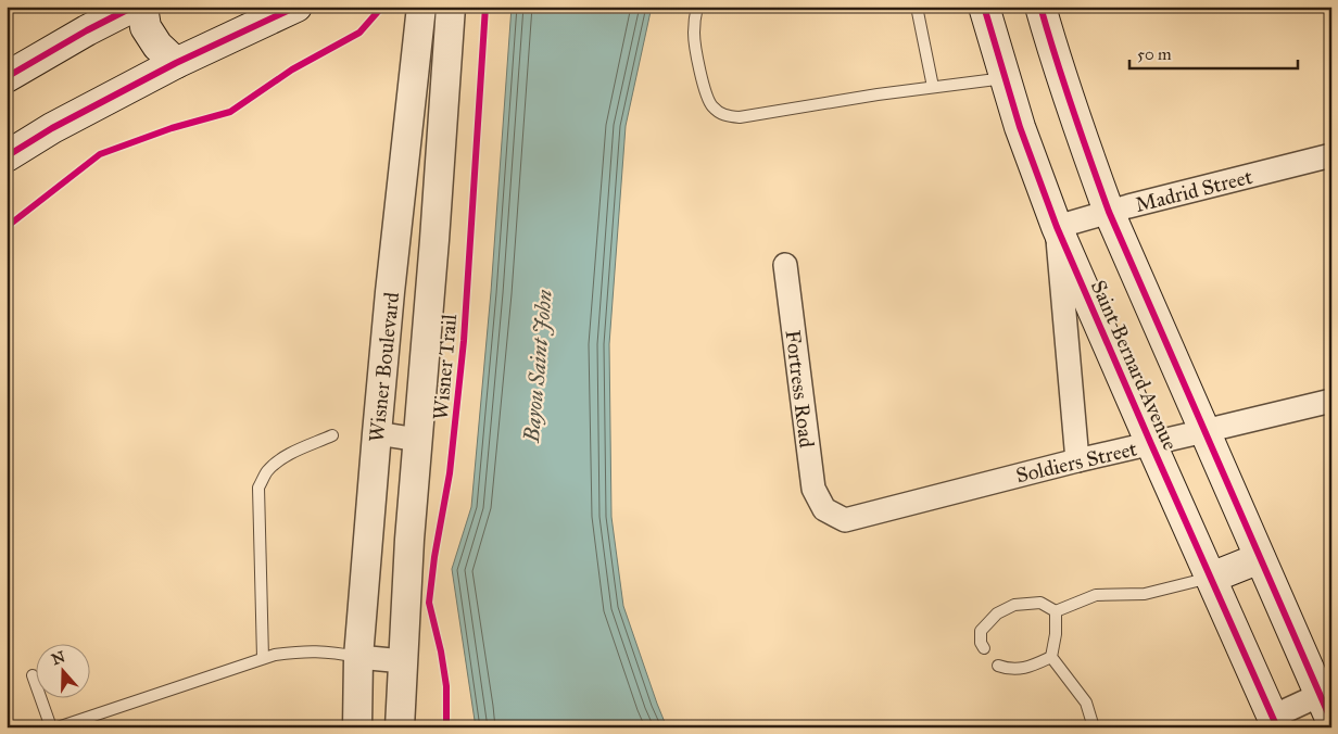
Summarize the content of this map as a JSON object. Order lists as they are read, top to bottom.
{
  "streets": {
    "main road": ["Saint Bernard Avenue"],
    "street": [
      "Madrid Street",
      "Wisner Boulevard",
      "Fortress Road",
      "Soldiers Street"
    ],
    "cycle path": ["Wisner Trail"]
  },
  "crossings": [
    ["Madrid Street", "Saint Bernard Avenue"],
    ["Saint Bernard Avenue", "Soldiers Street"],
    ["Fortress Road", "Soldiers Street"]
  ],
  "water": ["Bayou Saint John"],
  "scale_bar": "50 m",
  "north": "top"
}
